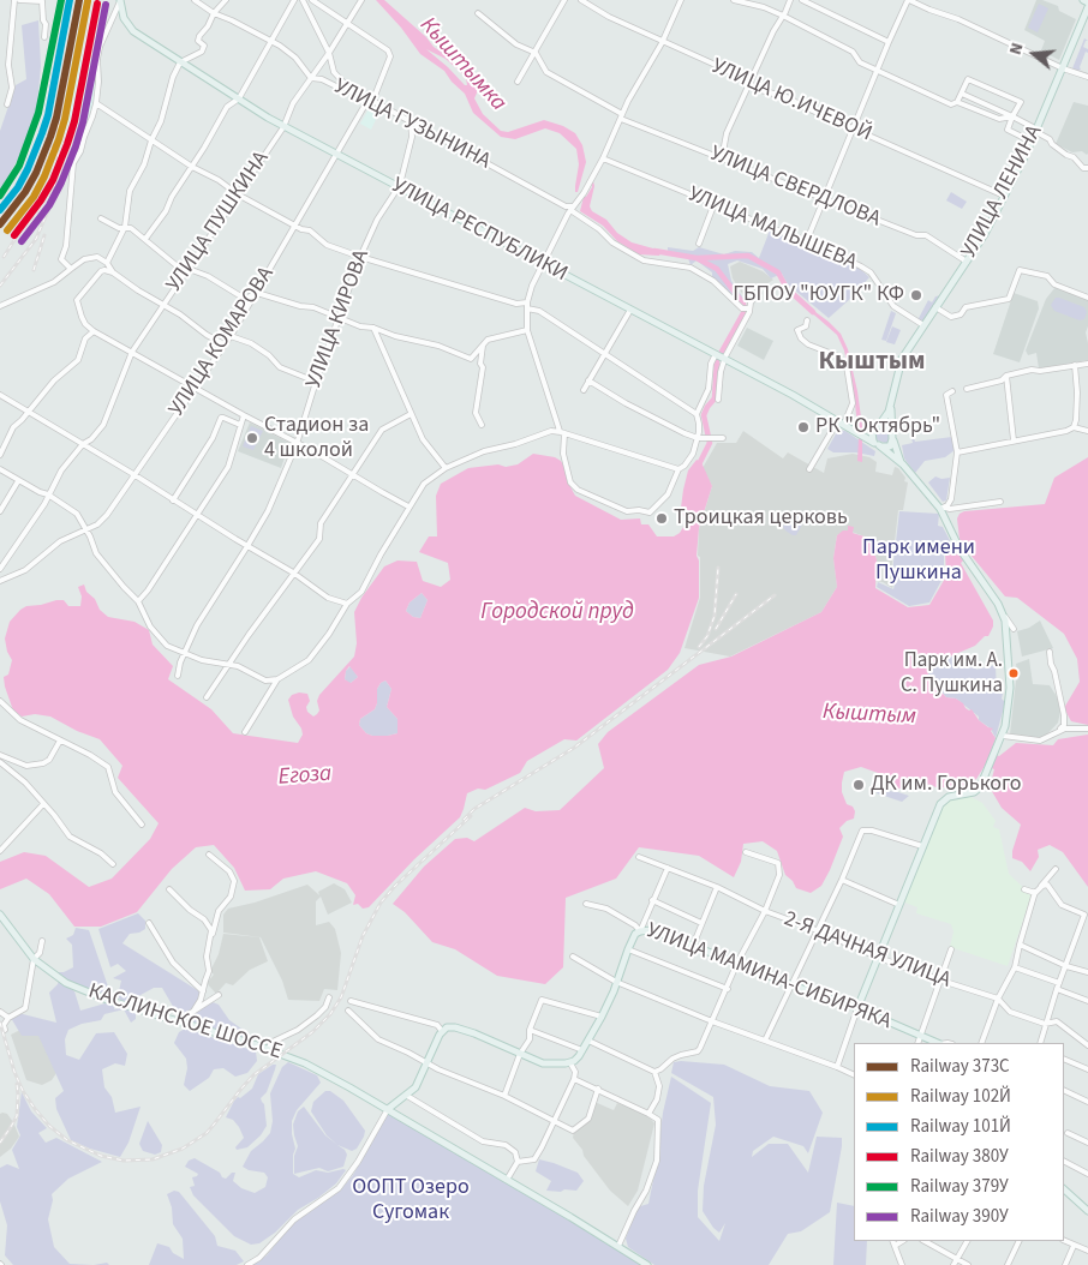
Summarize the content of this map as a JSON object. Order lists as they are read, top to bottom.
{
  "streets": {
    "main road": [
      "УЛИЦА ЛЕНИНА",
      "УЛИЦА РЕСПУБЛИКИ",
      "УЛИЦА МАМИНА-СИБИРЯКА",
      "КАСЛИНСКОЕ ШОССЕ"
    ],
    "street": [
      "УЛИЦА Ю.ИЧЕВОЙ",
      "УЛИЦА ГУЗЫНИНА",
      "УЛИЦА СВЕРДЛОВА",
      "УЛИЦА ПУШКИНА",
      "УЛИЦА МАЛЫШЕВА",
      "УЛИЦА КИРОВА",
      "УЛИЦА КОМАРОВА",
      "2-Я ДАЧНАЯ УЛИЦА"
    ]
  },
  "crossings": [
    ["УЛИЦА Ю.ИЧЕВОЙ", "УЛИЦА ЛЕНИНА"],
    ["УЛИЦА ГУЗЫНИНА", "УЛИЦА ПУШКИНА"],
    ["УЛИЦА ГУЗЫНИНА", "УЛИЦА КИРОВА"],
    ["УЛИЦА ГУЗЫНИНА", "УЛИЦА КОМАРОВА"],
    ["УЛИЦА СВЕРДЛОВА", "УЛИЦА ЛЕНИНА"],
    ["УЛИЦА ЛЕНИНА", "УЛИЦА МАЛЫШЕВА"],
    ["УЛИЦА ПУШКИНА", "УЛИЦА РЕСПУБЛИКИ"],
    ["УЛИЦА ПУШКИНА", "УЛИЦА КОМАРОВА"],
    ["УЛИЦА РЕСПУБЛИКИ", "УЛИЦА КИРОВА"],
    ["УЛИЦА РЕСПУБЛИКИ", "УЛИЦА КОМАРОВА"]
  ],
  "districts": ["Кыштым"],
  "water": [
    "Кыштымка",
    "Городской пруд",
    "Кыштым",
    "Егоза"
  ],
  "parks": ["Парк имени Пушкина", "ООПТ Озеро Сугомак"],
  "places": [
    "ГБПОУ \"ЮУГК\" КФ",
    "РК \"Октябрь\"",
    "Стадион за 4 школой",
    "Троицкая церковь",
    "Парк им. А. С. Пушкина",
    "ДК им. Горького"
  ],
  "lines": [
    "rail line 373C",
    "rail line 101Й",
    "rail line 379У",
    "rail line 102Й",
    "rail line 380У",
    "rail line 390У"
  ],
  "legend": [
    "Railway 373C",
    "Railway 102Й",
    "Railway 101Й",
    "Railway 380У",
    "Railway 379У",
    "Railway 390У"
  ],
  "north": "left"
}
